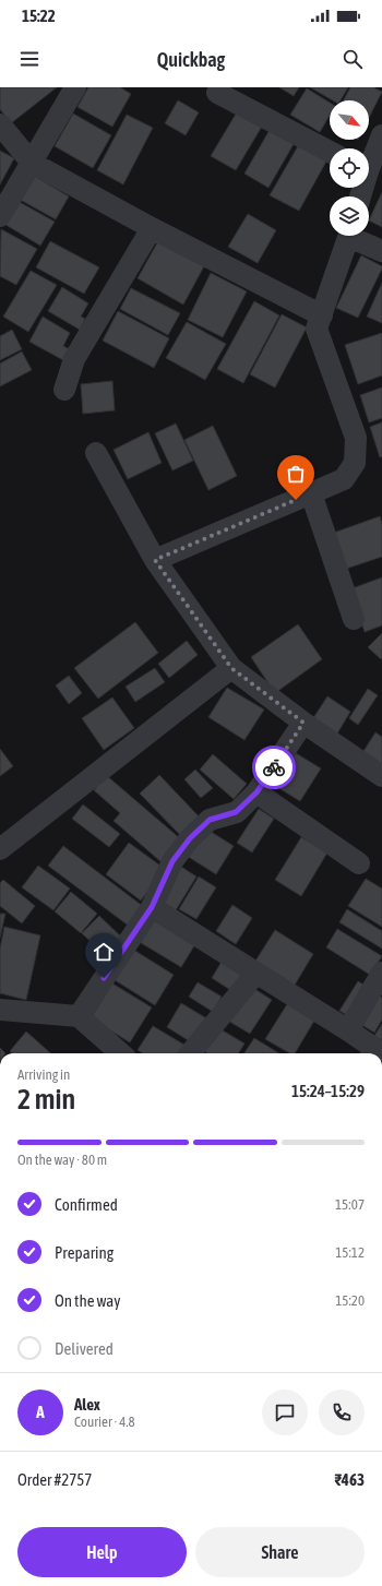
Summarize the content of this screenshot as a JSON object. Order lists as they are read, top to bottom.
{
  "north": "bottom right",
  "page": {
    "status": "15:22",
    "header": "Quickbag",
    "heading": ["2 min", "Arriving in", "15:24–15:29"],
    "panel": [
      "Alex",
      "Courier · 4.8",
      "Order #2757",
      "₹463"
    ],
    "bar": "On the way · 80 m",
    "list": [
      ["Confirmed", "15:07"],
      ["Preparing", "15:12"],
      ["On the way", "15:20"],
      "Delivered"
    ],
    "round": "A",
    "buttons": ["Help", "Share"]
  }
}
